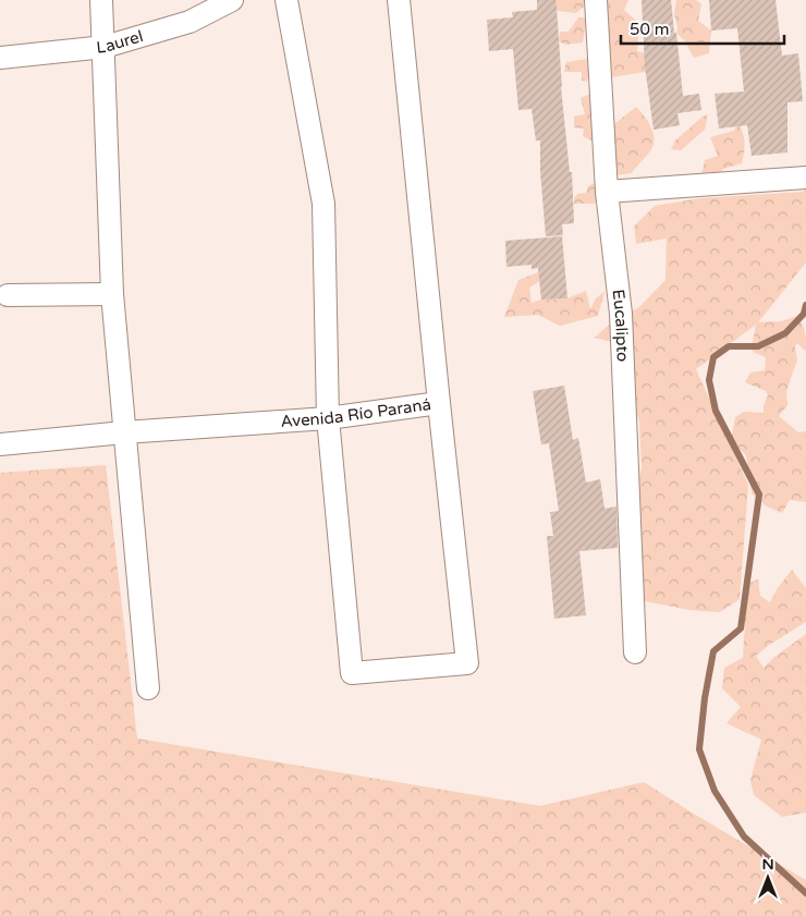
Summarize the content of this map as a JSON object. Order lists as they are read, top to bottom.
{
  "streets": {
    "street": ["Laurel", "Eucalipto", "Avenida Río Paraná"]
  },
  "scale_bar": "50 m",
  "north": "top"
}
